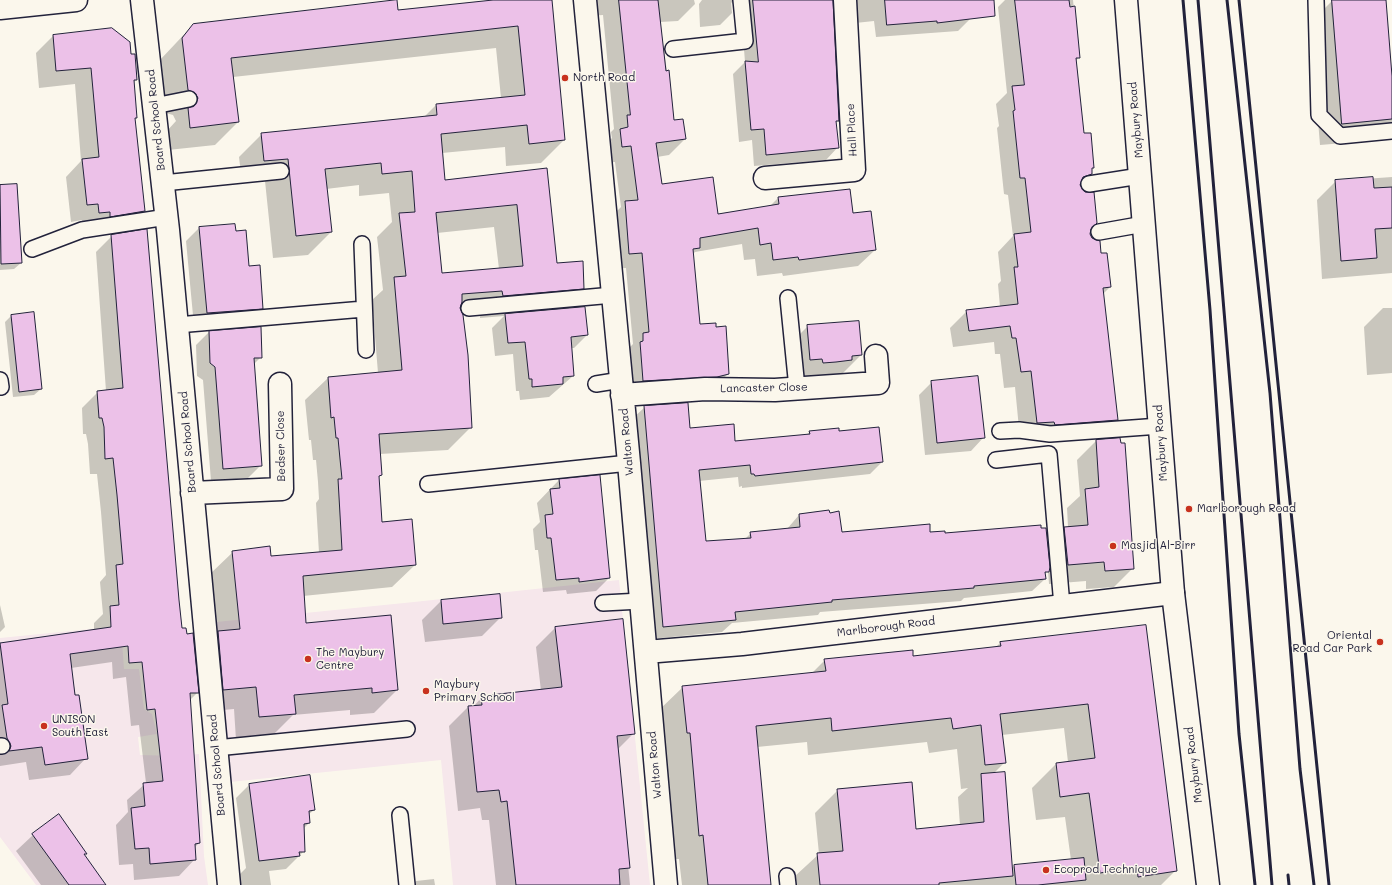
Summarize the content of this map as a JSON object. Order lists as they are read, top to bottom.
{
  "streets": {
    "street": [
      "Board School Road",
      "Maybury Road",
      "Hall Place",
      "Lancaster Close",
      "Walton Road",
      "Bedser Close",
      "Marlborough Road"
    ]
  },
  "crossings": [
    ["Board School Road", "Bedser Close"],
    ["Maybury Road", "Marlborough Road"],
    ["Lancaster Close", "Walton Road"],
    ["Walton Road", "Marlborough Road"]
  ],
  "places": [
    "North Road",
    "Marlborough Road",
    "Masjid Al-Birr",
    "Oriental Road Car Park",
    "The Maybury Centre",
    "Maybury Primary School",
    "UNISON South East",
    "Ecoprod Technique"
  ]
}
